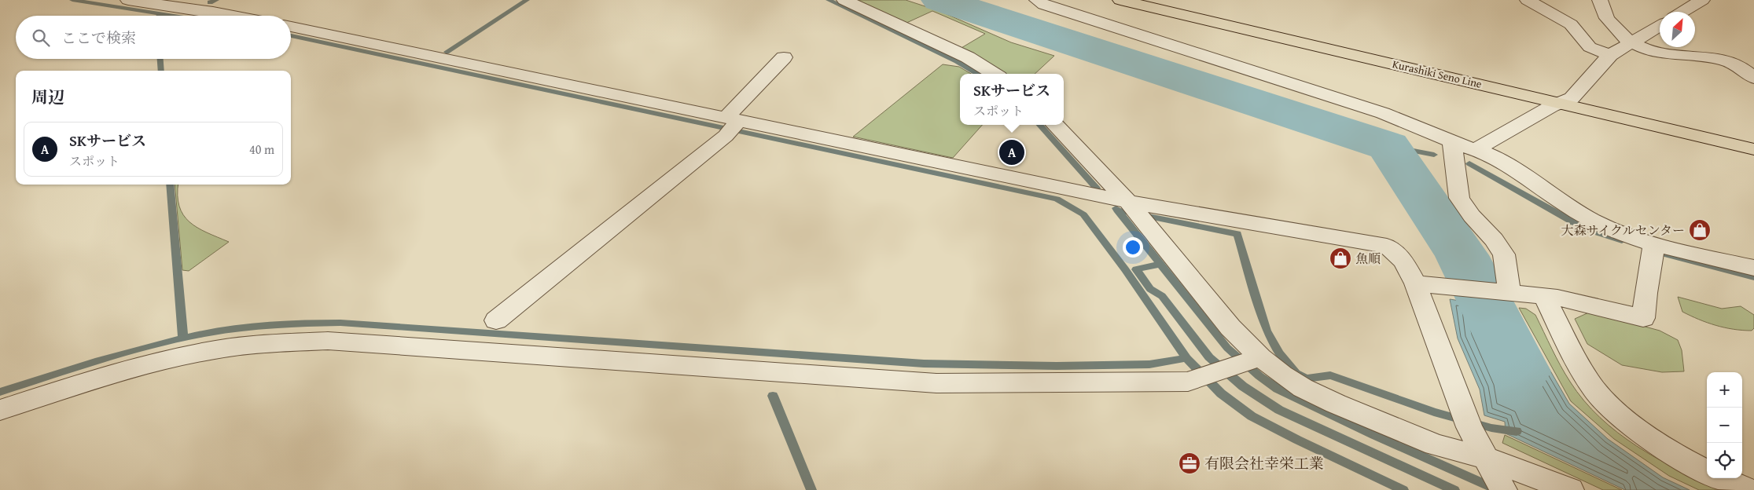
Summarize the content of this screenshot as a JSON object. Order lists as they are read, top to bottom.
{
  "streets": {
    "main road": ["Kurashiki Seno Line"]
  },
  "places": {
    "shop": ["大森サイクルセンター", "魚順"],
    "office": ["有限会社幸栄工業"]
  },
  "north": "top right",
  "page": {
    "search": "ここで検索",
    "heading": "周辺",
    "popup": ["SKサービス", "スポット"],
    "list": [
      {
        "mark": "A",
        "name": "SKサービス",
        "note": "スポット",
        "value": "40 m"
      }
    ],
    "pins": "A",
    "map_buttons": ["+", "−"]
  }
}
